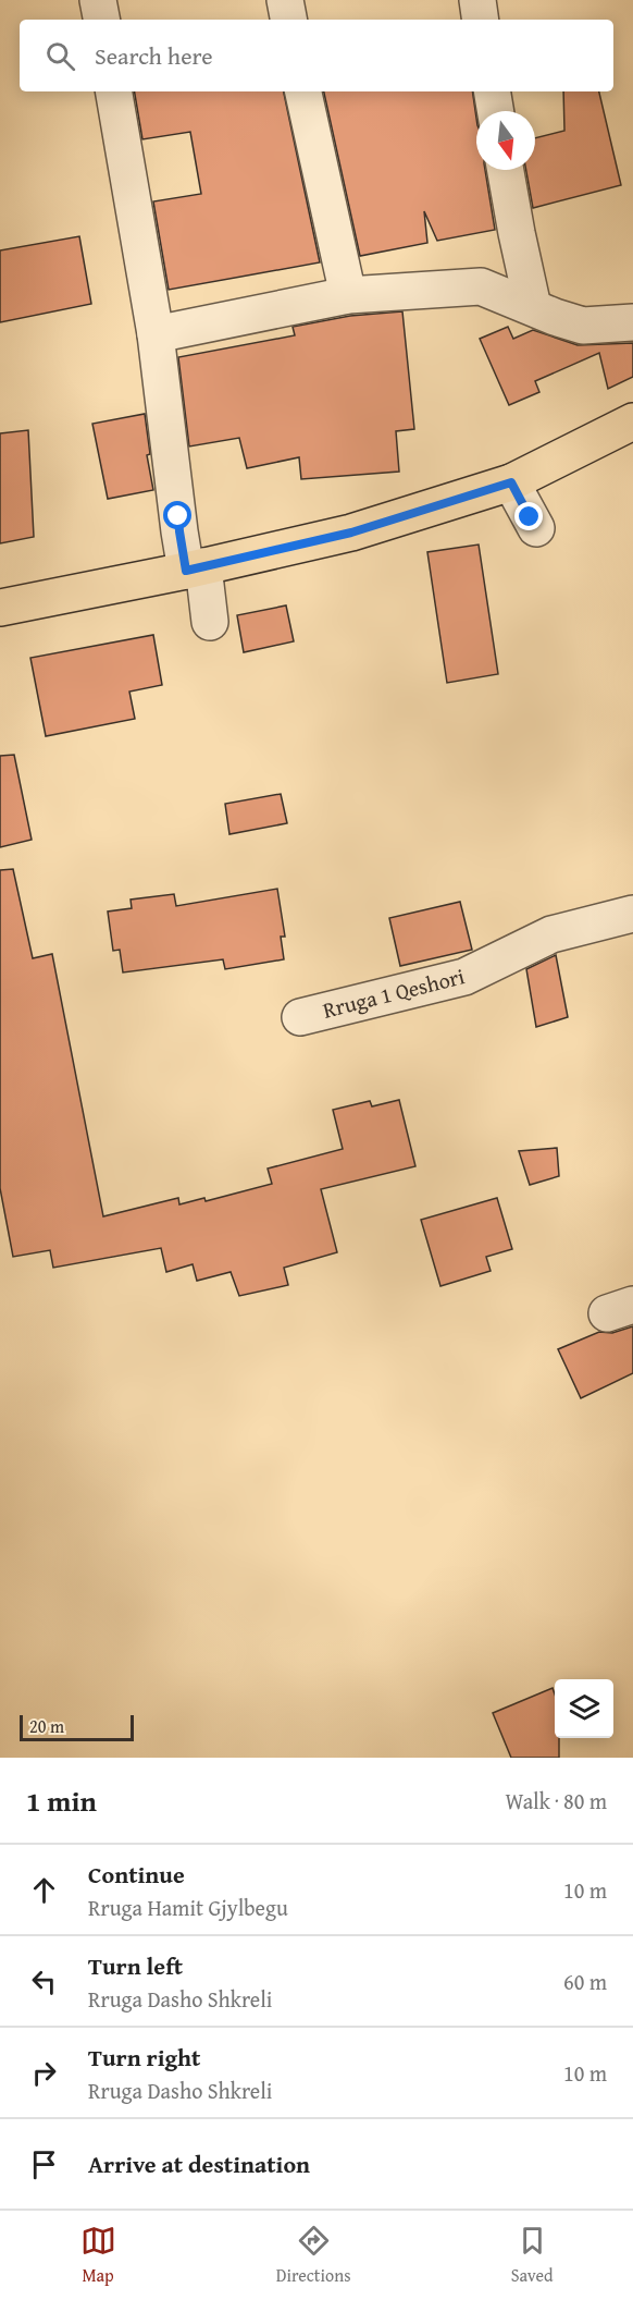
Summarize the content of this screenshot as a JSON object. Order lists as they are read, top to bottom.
{
  "streets": {
    "street": ["Rruga 1 Qeshori"]
  },
  "scale_bar": "20 m",
  "north": "bottom",
  "page": {
    "search": "Search here",
    "scale": "20 m",
    "heading": ["1 min", "Walk · 80 m"],
    "list": [
      ["Continue", "Rruga Hamit Gjylbegu", "10 m"],
      ["Turn left", "Rruga Dasho Shkreli", "60 m"],
      ["Turn right", "Rruga Dasho Shkreli", "10 m"],
      "Arrive at destination"
    ],
    "nav": ["Map", "Directions", "Saved"]
  }
}
